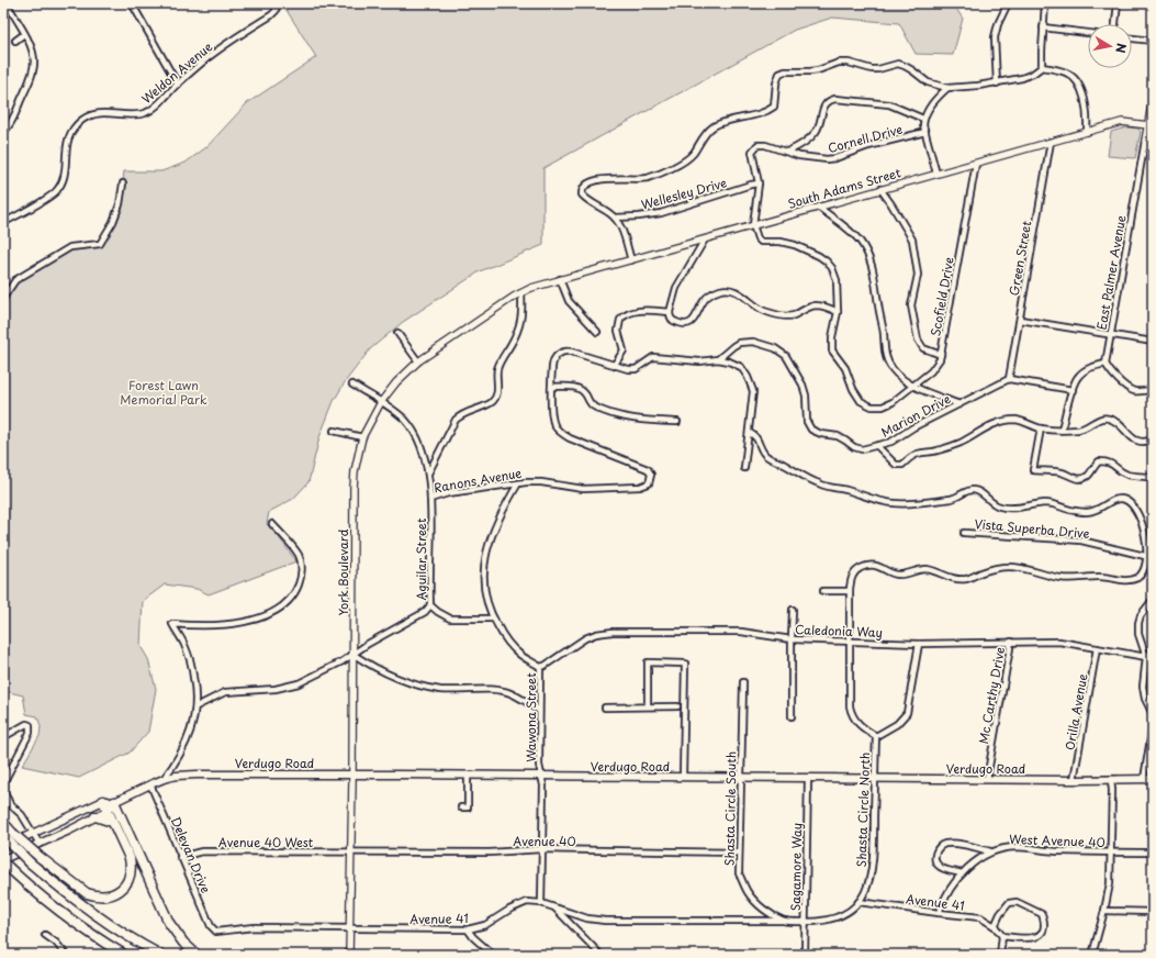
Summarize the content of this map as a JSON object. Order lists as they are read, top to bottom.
{
  "streets": {
    "main road": ["Verdugo Road"],
    "street": [
      "Weldon Avenue",
      "Cornell Drive",
      "South Adams Street",
      "Wellesley Drive",
      "Green Street",
      "East Palmer Avenue",
      "Scofield Drive",
      "Marion Drive",
      "Ranons Avenue",
      "Vista Superba Drive",
      "Aguilar Street",
      "York Boulevard",
      "Caledonia Way",
      "Mc Carthy Drive",
      "Orilla Avenue",
      "Wawona Street",
      "Shasta Circle South",
      "Shasta Circle North",
      "Avenue 40",
      "West Avenue 40",
      "Avenue 40 West",
      "Delevan Drive",
      "Sagamore Way",
      "Avenue 41"
    ]
  },
  "crossings": [
    ["Cornell Drive", "Wellesley Drive"],
    ["South Adams Street", "Green Street"],
    ["South Adams Street", "East Palmer Avenue"],
    ["South Adams Street", "Scofield Drive"],
    ["South Adams Street", "York Boulevard"],
    ["Green Street", "Marion Drive"],
    ["Ranons Avenue", "Aguilar Street"],
    ["Ranons Avenue", "York Boulevard"],
    ["Ranons Avenue", "Wawona Street"],
    ["Vista Superba Drive", "Shasta Circle North"],
    ["Aguilar Street", "Wawona Street"],
    ["York Boulevard", "Verdugo Road"],
    ["York Boulevard", "Avenue 40"],
    ["York Boulevard", "Avenue 40 West"],
    ["York Boulevard", "Avenue 41"],
    ["Caledonia Way", "Mc Carthy Drive"],
    ["Caledonia Way", "Orilla Avenue"],
    ["Caledonia Way", "Wawona Street"],
    ["Caledonia Way", "Shasta Circle North"],
    ["Mc Carthy Drive", "Verdugo Road"],
    ["Orilla Avenue", "Verdugo Road"],
    ["Wawona Street", "Verdugo Road"],
    ["Wawona Street", "Avenue 40"],
    ["Wawona Street", "Avenue 41"],
    ["Verdugo Road", "Shasta Circle South"],
    ["Verdugo Road", "Shasta Circle North"],
    ["Verdugo Road", "Delevan Drive"],
    ["Verdugo Road", "Sagamore Way"],
    ["Shasta Circle South", "Shasta Circle North"],
    ["Shasta Circle South", "Avenue 40"],
    ["Shasta Circle South", "Sagamore Way"],
    ["Shasta Circle South", "Avenue 41"],
    ["Shasta Circle North", "Sagamore Way"],
    ["Shasta Circle North", "Avenue 41"],
    ["Avenue 40", "Avenue 40 West"],
    ["West Avenue 40", "Avenue 41"],
    ["Avenue 40 West", "Delevan Drive"],
    ["Delevan Drive", "Avenue 41"]
  ],
  "parks": ["Forest Lawn Memorial Park"],
  "north": "right"
}
